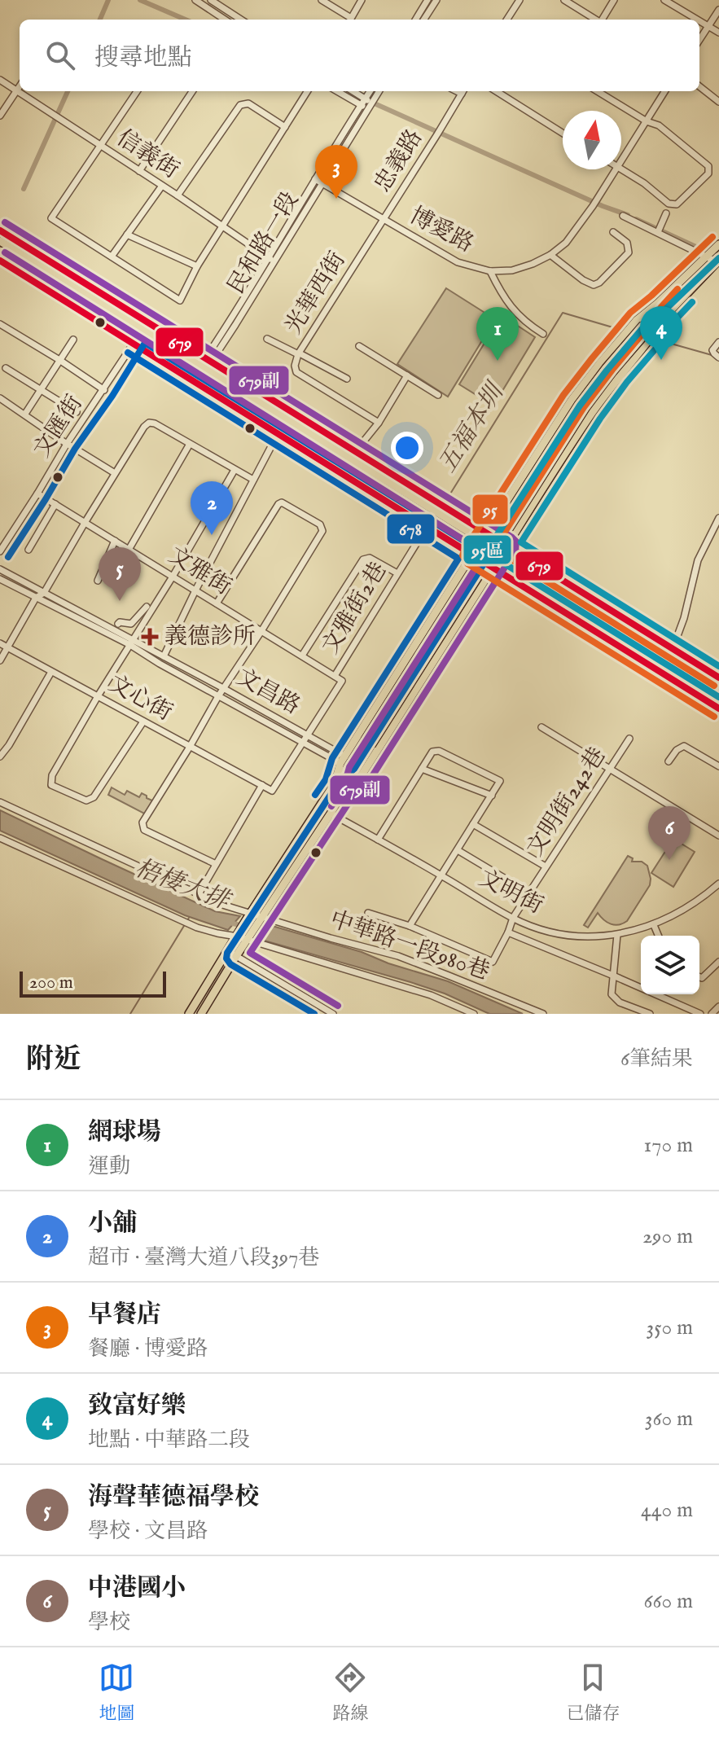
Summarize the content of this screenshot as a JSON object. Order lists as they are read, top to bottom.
{
  "streets": {
    "street": [
      "信義街",
      "忠義路",
      "博愛路",
      "民和路一段",
      "光華西街",
      "文匯街",
      "文雅街",
      "文雅街2巷",
      "文昌路",
      "文心街",
      "文明街242巷",
      "文明街",
      "中華路一段980巷"
    ]
  },
  "crossings": [
    ["信義街", "民和路一段"],
    ["忠義路", "博愛路"],
    ["忠義路", "光華西街"],
    ["博愛路", "民和路一段"],
    ["博愛路", "光華西街"],
    ["文匯街", "文雅街"],
    ["文雅街", "文雅街2巷"],
    ["文雅街", "文昌路"],
    ["文明街242巷", "文明街"]
  ],
  "water": ["五福本圳", "梧棲大排"],
  "places": {
    "health": ["義德診所"]
  },
  "lines": [
    "transit line 679副",
    "transit line 679",
    "transit line 95",
    "transit line 95區",
    "transit line 678"
  ],
  "scale_bar": "200 m",
  "north": "top",
  "page": {
    "search": "搜尋地點",
    "pins": [
      "3",
      "4",
      "1",
      "2",
      "5",
      "6"
    ],
    "scale": "200 m",
    "heading": ["附近", "6筆結果"],
    "list": [
      {
        "mark": "1",
        "name": "網球場",
        "note": "運動",
        "value": "170 m"
      },
      {
        "mark": "2",
        "name": "小舖",
        "note": "超市 · 臺灣大道八段397巷",
        "value": "290 m"
      },
      {
        "mark": "3",
        "name": "早餐店",
        "note": "餐廳 · 博愛路",
        "value": "350 m"
      },
      {
        "mark": "4",
        "name": "致富好樂",
        "note": "地點 · 中華路二段",
        "value": "360 m"
      },
      {
        "mark": "5",
        "name": "海聲華德福學校",
        "note": "學校 · 文昌路",
        "value": "440 m"
      },
      {
        "mark": "6",
        "name": "中港國小",
        "note": "學校",
        "value": "660 m"
      }
    ],
    "nav": ["地圖", "路線", "已儲存"]
  }
}
